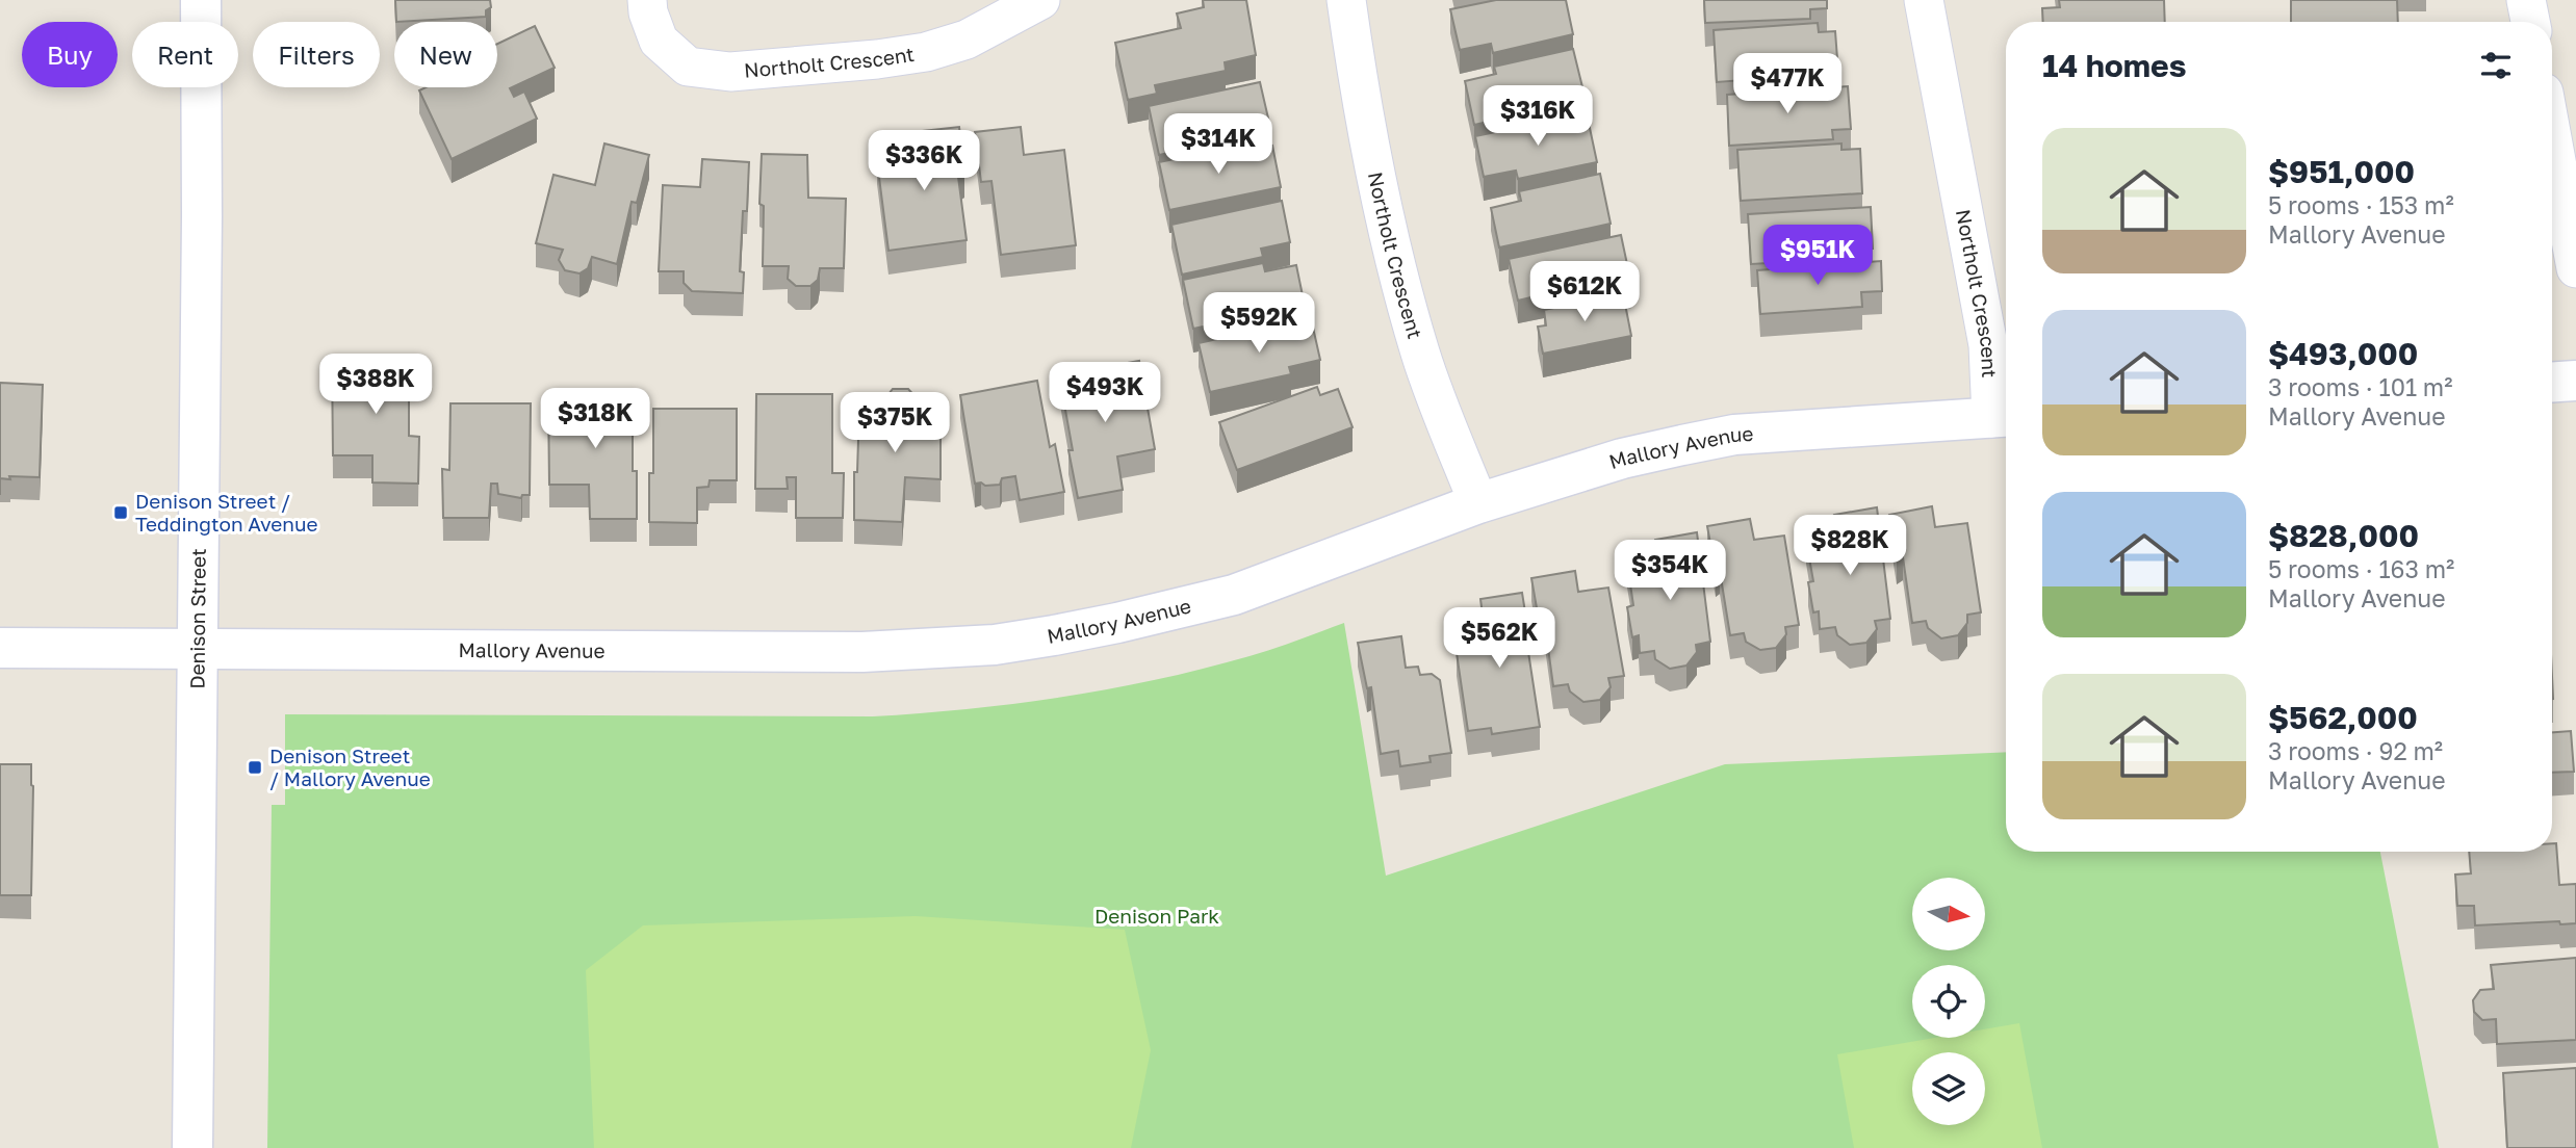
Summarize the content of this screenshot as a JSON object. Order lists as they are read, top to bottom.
{
  "streets": {
    "street": ["Northolt Crescent", "Mallory Avenue", "Denison Street"]
  },
  "crossings": [
    ["Northolt Crescent", "Mallory Avenue"],
    ["Mallory Avenue", "Denison Street"]
  ],
  "parks": ["Denison Park"],
  "places": {
    "transit": ["Denison Street / Teddington Avenue", "Denison Street / Mallory Avenue"]
  },
  "north": "right",
  "page": {
    "chip": [
      "Buy",
      "Rent",
      "Filters",
      "New"
    ],
    "heading": "14 homes",
    "price": [
      "$477K",
      "$316K",
      "$314K",
      "$336K",
      "$951K",
      "$612K",
      "$592K",
      "$388K",
      "$493K",
      "$318K",
      "$375K",
      "$828K",
      "$354K",
      "$562K"
    ],
    "list": [
      {
        "name": "$951,000",
        "note": "5 rooms · 153 m² · Mallory Avenue"
      },
      {
        "name": "$493,000",
        "note": "3 rooms · 101 m² · Mallory Avenue"
      },
      {
        "name": "$828,000",
        "note": "5 rooms · 163 m² · Mallory Avenue"
      },
      {
        "name": "$562,000",
        "note": "3 rooms · 92 m² · Mallory Avenue"
      }
    ]
  }
}
